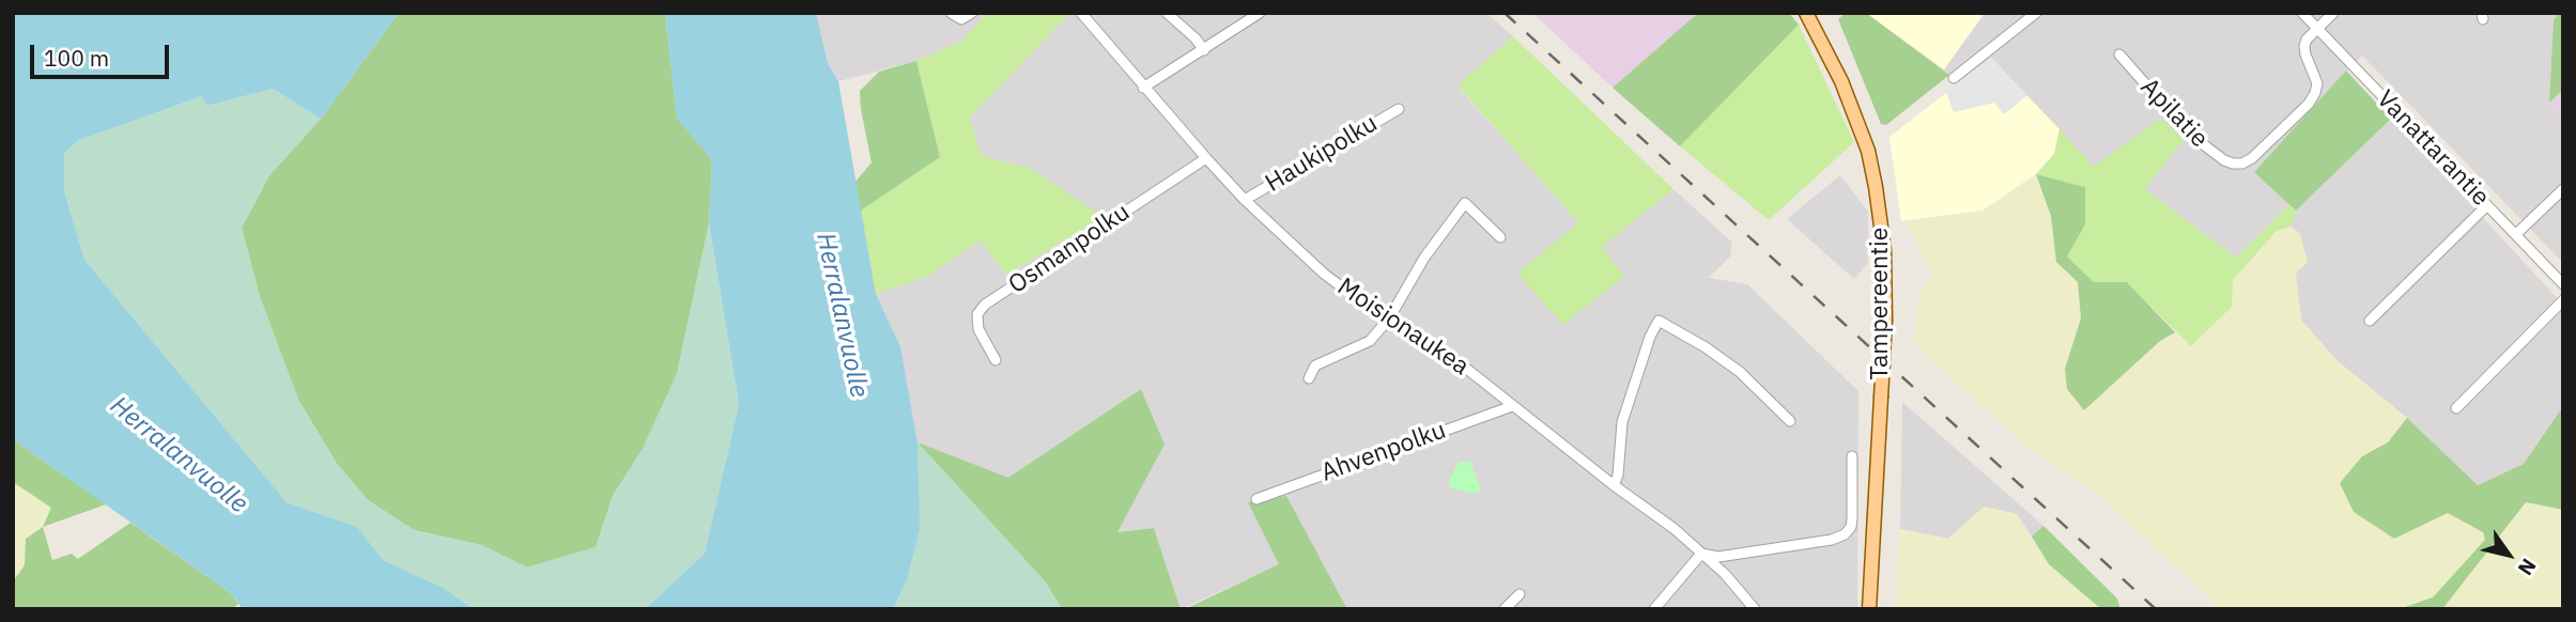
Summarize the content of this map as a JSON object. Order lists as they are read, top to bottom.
{
  "streets": {
    "main road": ["Tampereentie"],
    "street": [
      "Apilatie",
      "Vanattarantie",
      "Haukipolku",
      "Osmanpolku",
      "Moisionaukea",
      "Ahvenpolku"
    ]
  },
  "crossings": [
    ["Apilatie", "Vanattarantie"],
    ["Haukipolku", "Moisionaukea"],
    ["Osmanpolku", "Moisionaukea"],
    ["Moisionaukea", "Ahvenpolku"]
  ],
  "water": ["Herralanvuolle"],
  "scale_bar": "100 m",
  "north": "bottom right"
}
